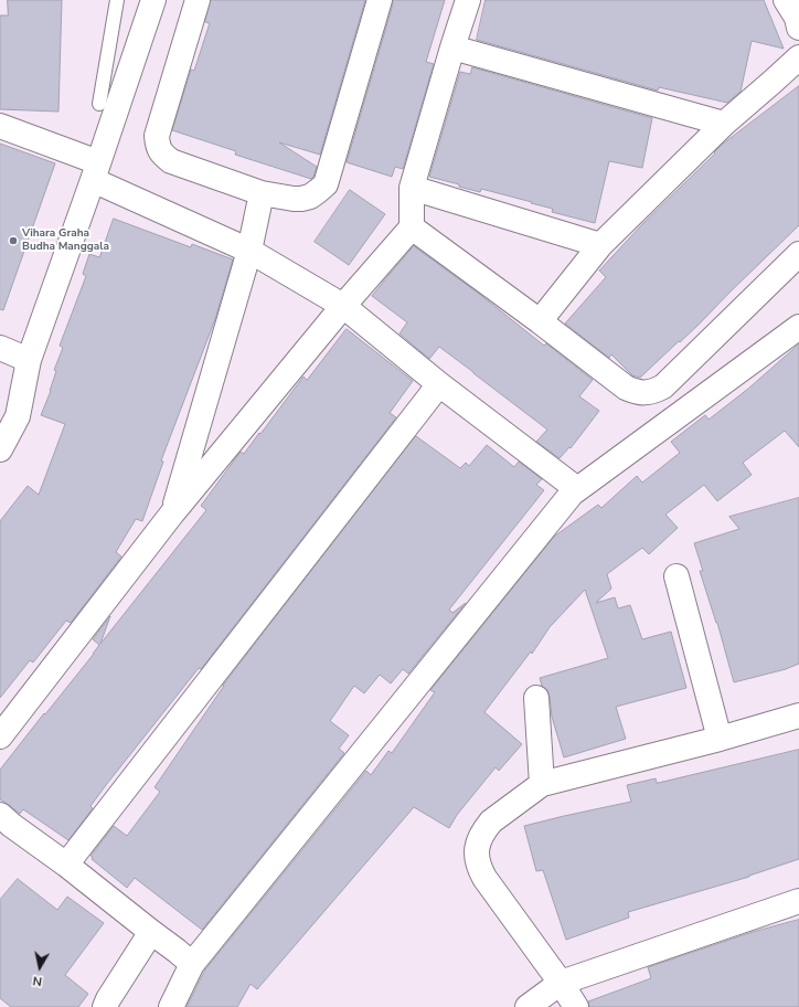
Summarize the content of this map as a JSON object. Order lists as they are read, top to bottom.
{
  "places": ["Vihara Graha Budha Manggala"],
  "north": "bottom"
}
